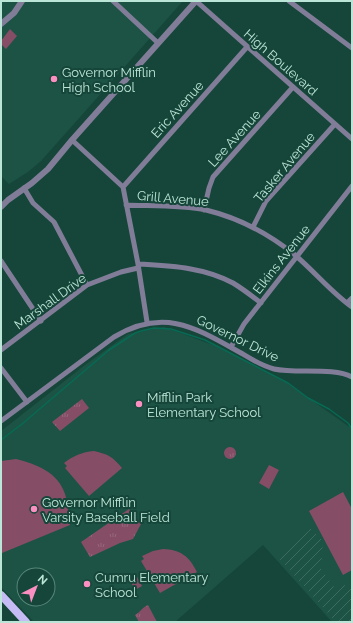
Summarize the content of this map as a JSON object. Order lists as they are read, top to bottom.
{
  "streets": {
    "street": [
      "High Boulevard",
      "Eric Avenue",
      "Lee Avenue",
      "Tasker Avenue",
      "Grill Avenue",
      "Elkins Avenue",
      "Marshall Drive",
      "Governor Drive"
    ]
  },
  "crossings": [
    ["High Boulevard", "Eric Avenue"],
    ["High Boulevard", "Lee Avenue"],
    ["High Boulevard", "Tasker Avenue"],
    ["Eric Avenue", "Grill Avenue"],
    ["Lee Avenue", "Grill Avenue"],
    ["Tasker Avenue", "Grill Avenue"],
    ["Grill Avenue", "Elkins Avenue"],
    ["Elkins Avenue", "Marshall Drive"],
    ["Elkins Avenue", "Governor Drive"]
  ],
  "places": [
    "Governor Mifflin High School",
    "Mifflin Park Elementary School",
    "Governor Mifflin Varsity Baseball Field",
    "Cumru Elementary School"
  ],
  "north": "top right"
}
